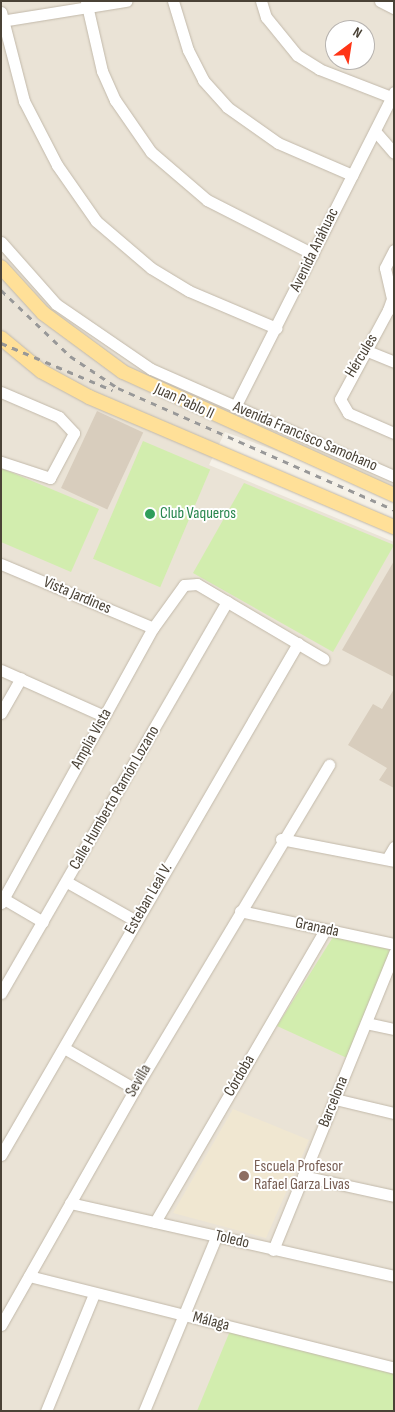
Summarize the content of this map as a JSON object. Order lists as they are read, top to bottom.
{
  "streets": {
    "main road": ["Juan Pablo II"],
    "street": [
      "Avenida Anáhuac",
      "Hércules",
      "Avenida Francisco Samohano",
      "Vista Jardines",
      "Amplia Vista",
      "Calle Humberto Ramón Lozano",
      "Esteban Leal V.",
      "Granada",
      "Córdoba",
      "Sevilla",
      "Barcelona",
      "Toledo",
      "Málaga"
    ]
  },
  "crossings": [
    ["Avenida Anáhuac", "Avenida Francisco Samohano"],
    ["Vista Jardines", "Amplia Vista"],
    ["Amplia Vista", "Calle Humberto Ramón Lozano"],
    ["Granada", "Córdoba"],
    ["Granada", "Sevilla"],
    ["Córdoba", "Toledo"],
    ["Sevilla", "Toledo"],
    ["Sevilla", "Málaga"],
    ["Barcelona", "Toledo"]
  ],
  "places": ["Club Vaqueros", "Escuela Profesor Rafael Garza Livas"],
  "north": "top right"
}
